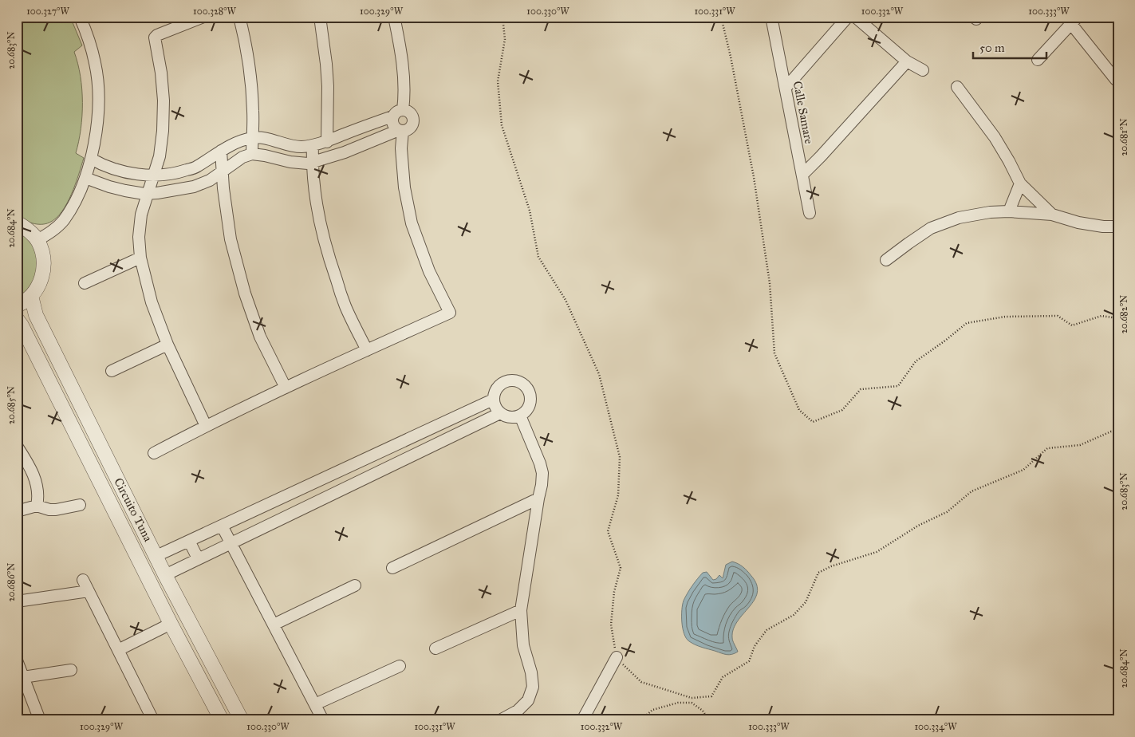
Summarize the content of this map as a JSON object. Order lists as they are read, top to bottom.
{
  "streets": {
    "street": ["Calle Samare", "Circuito Tuna"]
  },
  "scale_bar": "50 m",
  "coordinates": [
    "100.327°W",
    "100.328°W",
    "100.329°W",
    "100.330°W",
    "100.331°W",
    "100.332°W",
    "100.333°W",
    "20.683°N",
    "20.681°N",
    "20.684°N",
    "20.682°N",
    "20.685°N",
    "20.686°N",
    "100.334°W"
  ]
}
